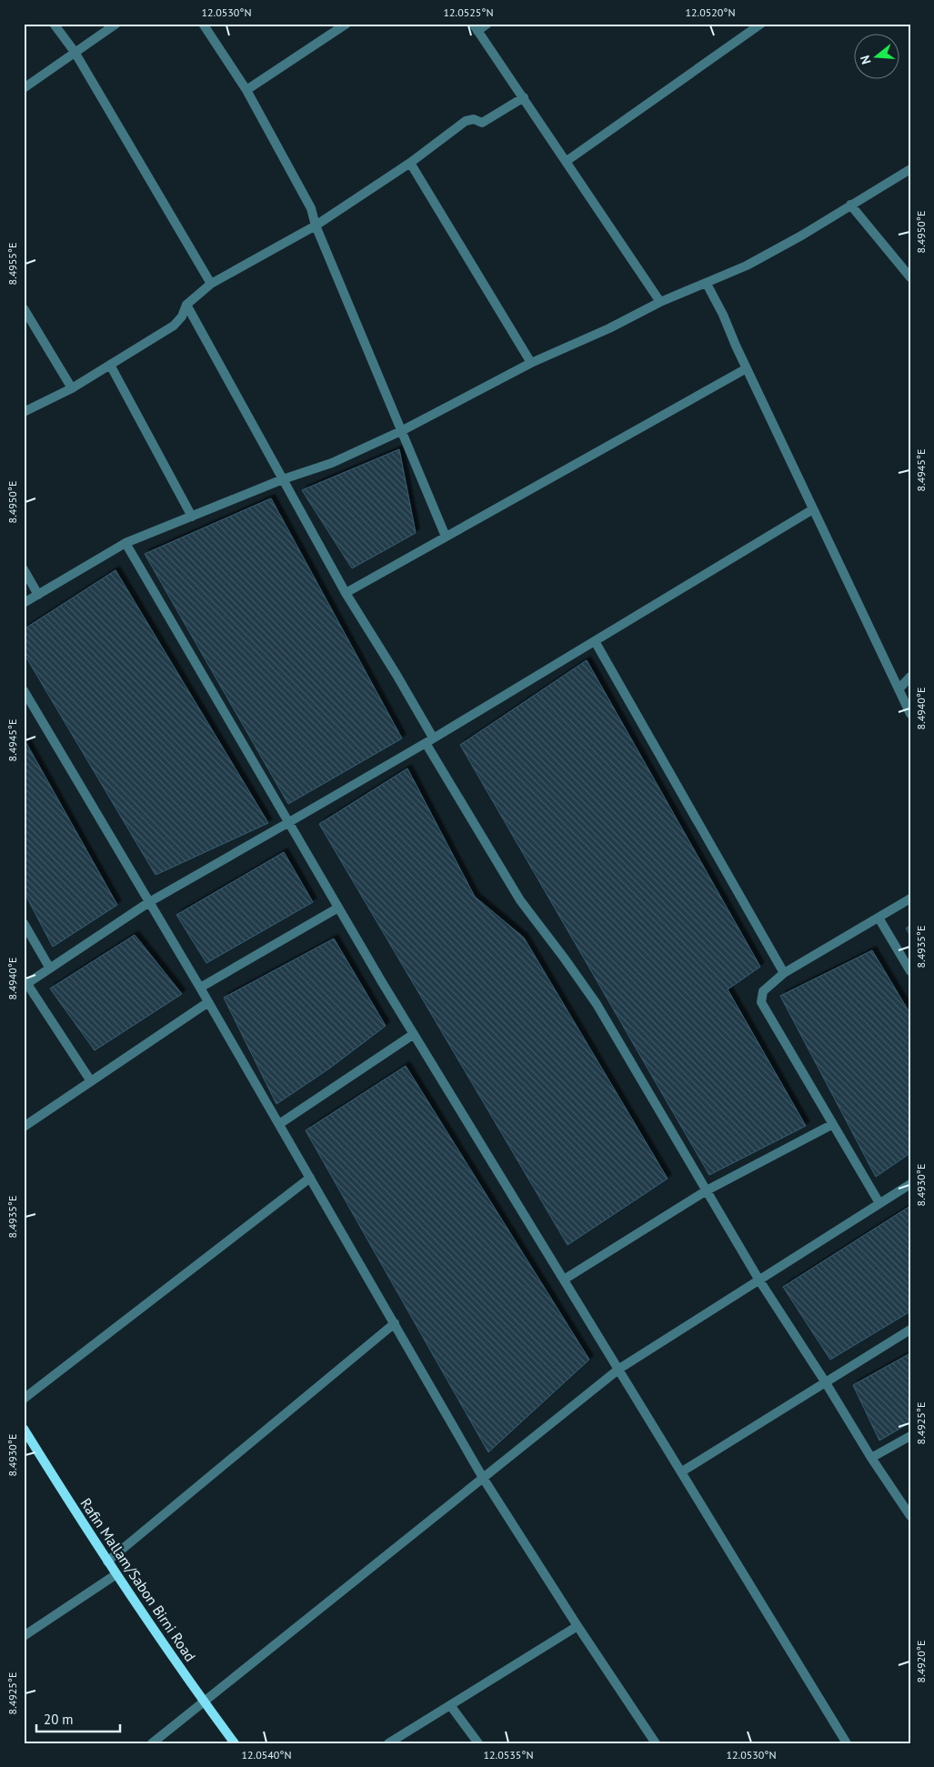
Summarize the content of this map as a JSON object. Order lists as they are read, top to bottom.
{
  "streets": {
    "street": ["Rafin Mallam/Sabon Birni Road"]
  },
  "scale_bar": "20 m",
  "north": "left",
  "coordinates": [
    "12.0530°N",
    "12.0525°N",
    "12.0520°N",
    "8.4950°E",
    "8.4955°E",
    "8.4945°E",
    "8.4940°E",
    "8.4935°E",
    "8.4930°E",
    "8.4925°E",
    "8.4920°E",
    "12.0540°N",
    "12.0535°N"
  ]
}
